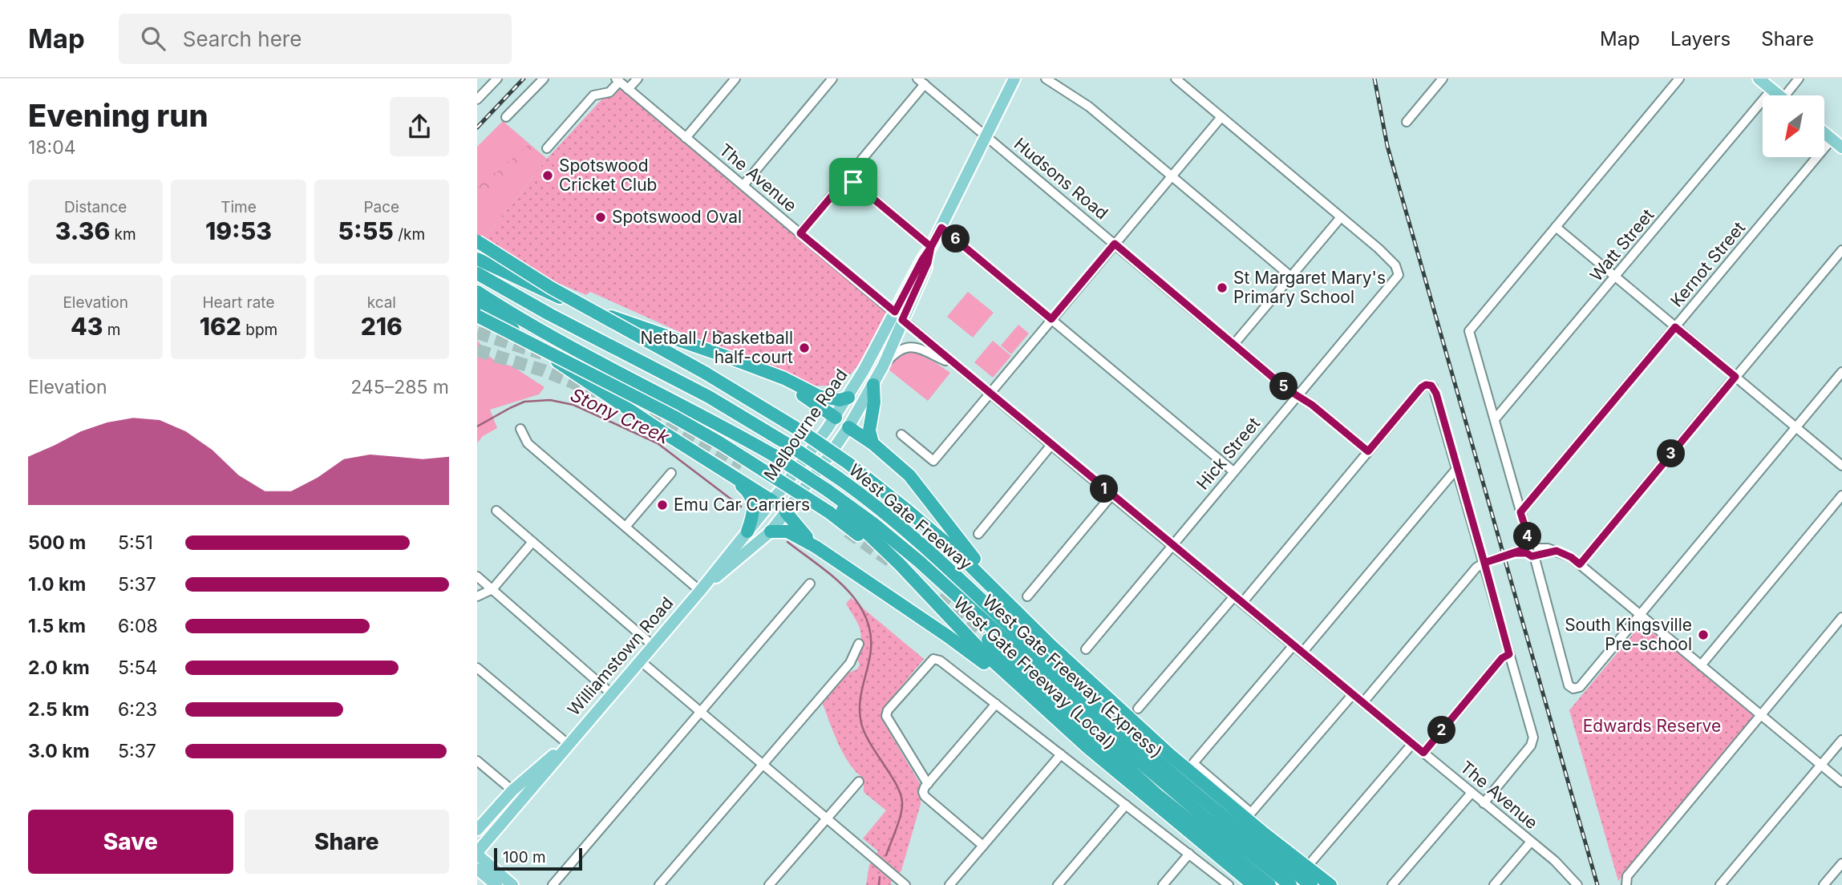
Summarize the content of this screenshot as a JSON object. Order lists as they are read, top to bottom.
{
  "streets": {
    "highway": ["West Gate Freeway", "West Gate Freeway (Local)", "West Gate Freeway (Express)"],
    "main road": ["Melbourne Road", "Williamstown Road"],
    "street": [
      "The Avenue",
      "Hudsons Road",
      "Watt Street",
      "Kernot Street",
      "Hick Street"
    ]
  },
  "crossings": [
    ["The Avenue", "Melbourne Road"],
    ["The Avenue", "Hick Street"],
    ["Hudsons Road", "Melbourne Road"],
    ["Hudsons Road", "Hick Street"],
    ["Melbourne Road", "Williamstown Road"],
    ["West Gate Freeway (Local)", "West Gate Freeway (Express)"]
  ],
  "water": ["Stony Creek"],
  "parks": ["Edwards Reserve"],
  "places": [
    "Spotswood Cricket Club",
    "Spotswood Oval",
    "St Margaret Mary's Primary School",
    "Netball / basketball half-court",
    "Emu Car Carriers",
    "South Kingsville Pre-school"
  ],
  "scale_bar": "100 m",
  "north": "bottom left",
  "page": {
    "header": "Map",
    "search": "Search here",
    "nav": ["Map", "Layers", "Share"],
    "heading": ["Evening run", "18:04"],
    "stats": [
      ["Distance", "3.36 km"],
      ["Time", "19:53"],
      ["Pace", "5:55 /km"],
      ["Elevation", "43 m"],
      ["Heart rate", "162 bpm"],
      ["kcal", "216"]
    ],
    "pins": [
      "6",
      "5",
      "3",
      "1",
      "4",
      "2"
    ],
    "chart": ["Elevation", "245–285 m"],
    "list": [
      {
        "name": "500 m",
        "note": "5:51"
      },
      {
        "name": "1.0 km",
        "note": "5:37"
      },
      {
        "name": "1.5 km",
        "note": "6:08"
      },
      {
        "name": "2.0 km",
        "note": "5:54"
      },
      {
        "name": "2.5 km",
        "note": "6:23"
      },
      {
        "name": "3.0 km",
        "note": "5:37"
      }
    ],
    "buttons": ["Save", "Share"],
    "scale": "100 m"
  }
}
